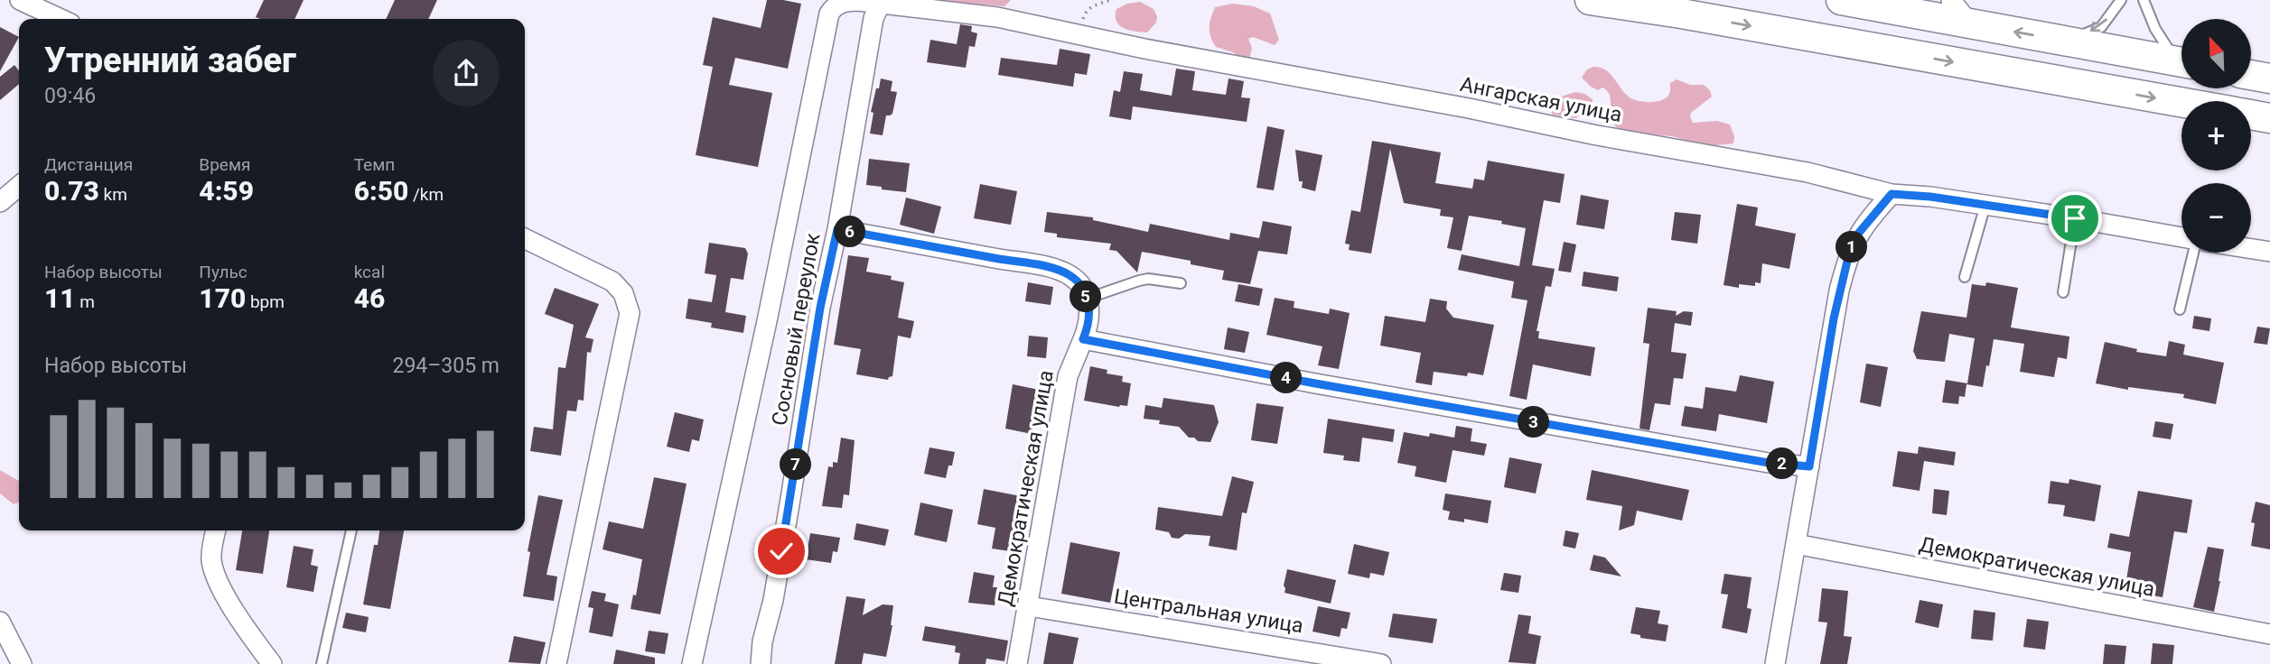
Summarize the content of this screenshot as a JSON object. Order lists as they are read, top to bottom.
{
  "streets": {
    "street": [
      "Ангарская улица",
      "Сосновый переулок",
      "Демократическая улица",
      "Центральная улица"
    ]
  },
  "crossings": [
    ["Ангарская улица", "Сосновый переулок"],
    ["Демократическая улица", "Центральная улица"]
  ],
  "north": "top left",
  "page": {
    "map_buttons": ["+", "−"],
    "heading": ["Утренний забег", "09:46"],
    "stats": [
      ["Дистанция", "0.73 km"],
      ["Время", "4:59"],
      ["Темп", "6:50 /km"],
      ["Набор высоты", "11 m"],
      ["Пульс", "170 bpm"],
      ["kcal", "46"]
    ],
    "pins": [
      "6",
      "1",
      "5",
      "4",
      "3",
      "2",
      "7"
    ],
    "chart": ["Набор высоты", "294–305 m"]
  }
}
